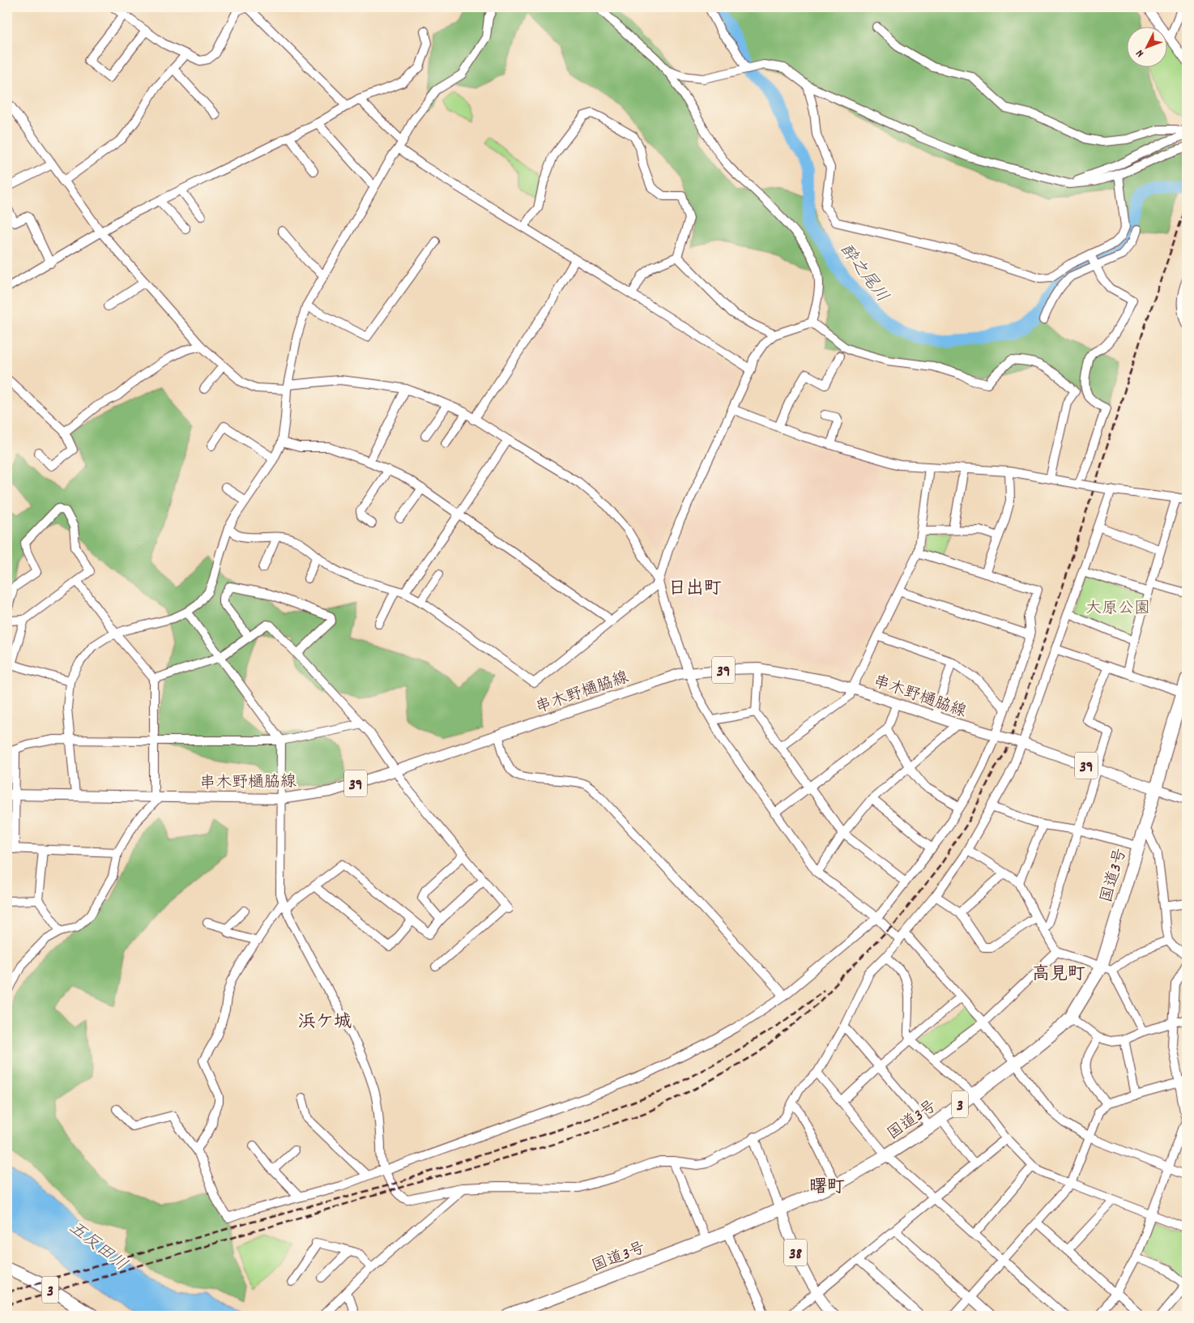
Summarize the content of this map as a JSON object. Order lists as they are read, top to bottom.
{
  "streets": {
    "highway": ["国道3号", "3"],
    "main road": ["39", "串木野樋脇線", "38"]
  },
  "crossings": [
    ["串木野樋脇線", "国道3号"],
    ["国道3号", "38"]
  ],
  "districts": [
    "日出町",
    "高見町",
    "浜ケ城",
    "曙町"
  ],
  "water": ["酔之尾川", "五反田川"],
  "parks": ["大原公園"],
  "north": "bottom left"
}
